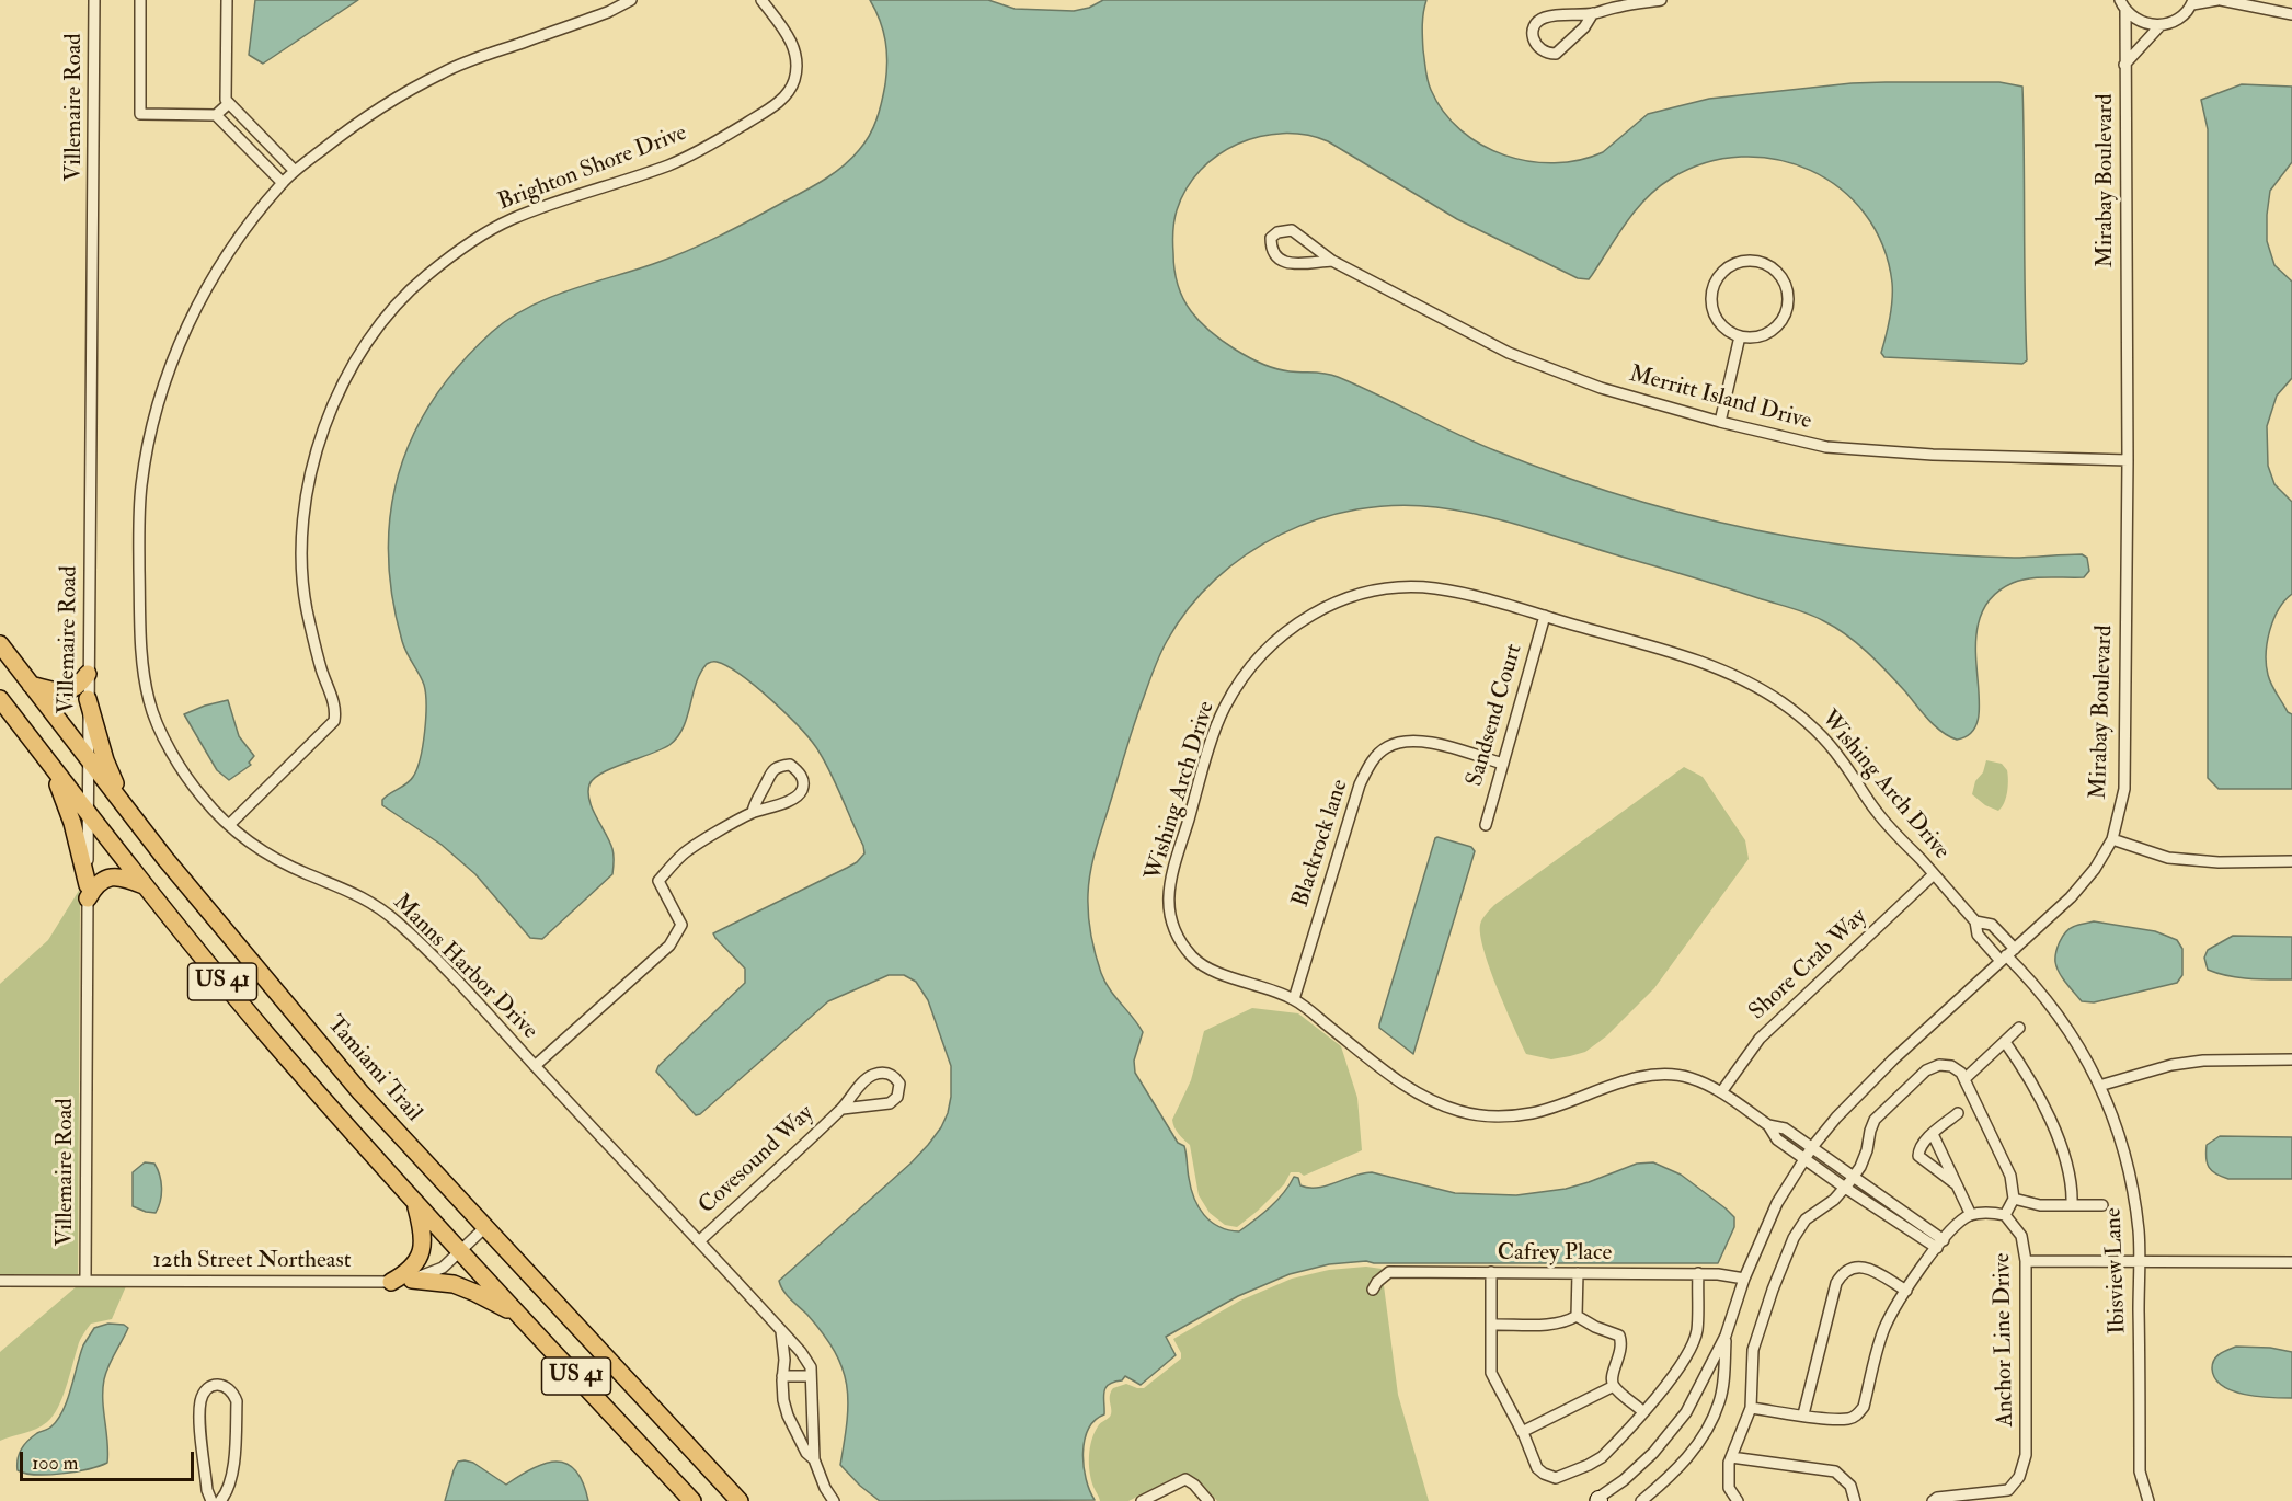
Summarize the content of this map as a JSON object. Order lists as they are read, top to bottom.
{
  "streets": {
    "main road": ["US 41", "Tamiami Trail"],
    "street": [
      "Villemaire Road",
      "Brighton Shore Drive",
      "Mirabay Boulevard",
      "Merritt Island Drive",
      "Sandsend Court",
      "Wishing Arch Drive",
      "Blackrock lane",
      "Shore Crab Way",
      "Manns Harbor Drive",
      "Covesound Way",
      "Cafrey Place",
      "12th Street Northeast",
      "Ibisview Lane",
      "Anchor Line Drive"
    ]
  },
  "crossings": [
    ["Villemaire Road", "US 41"],
    ["Villemaire Road", "Tamiami Trail"],
    ["Villemaire Road", "12th Street Northeast"],
    ["Brighton Shore Drive", "Manns Harbor Drive"],
    ["Mirabay Boulevard", "Merritt Island Drive"],
    ["Mirabay Boulevard", "Wishing Arch Drive"],
    ["Mirabay Boulevard", "Cafrey Place"],
    ["Mirabay Boulevard", "Ibisview Lane"],
    ["Sandsend Court", "Wishing Arch Drive"],
    ["Sandsend Court", "Blackrock lane"],
    ["Wishing Arch Drive", "Blackrock lane"],
    ["Wishing Arch Drive", "Shore Crab Way"],
    ["Wishing Arch Drive", "Ibisview Lane"],
    ["Manns Harbor Drive", "Covesound Way"],
    ["US 41", "12th Street Northeast"],
    ["Tamiami Trail", "12th Street Northeast"]
  ],
  "scale_bar": "100 m"
}
